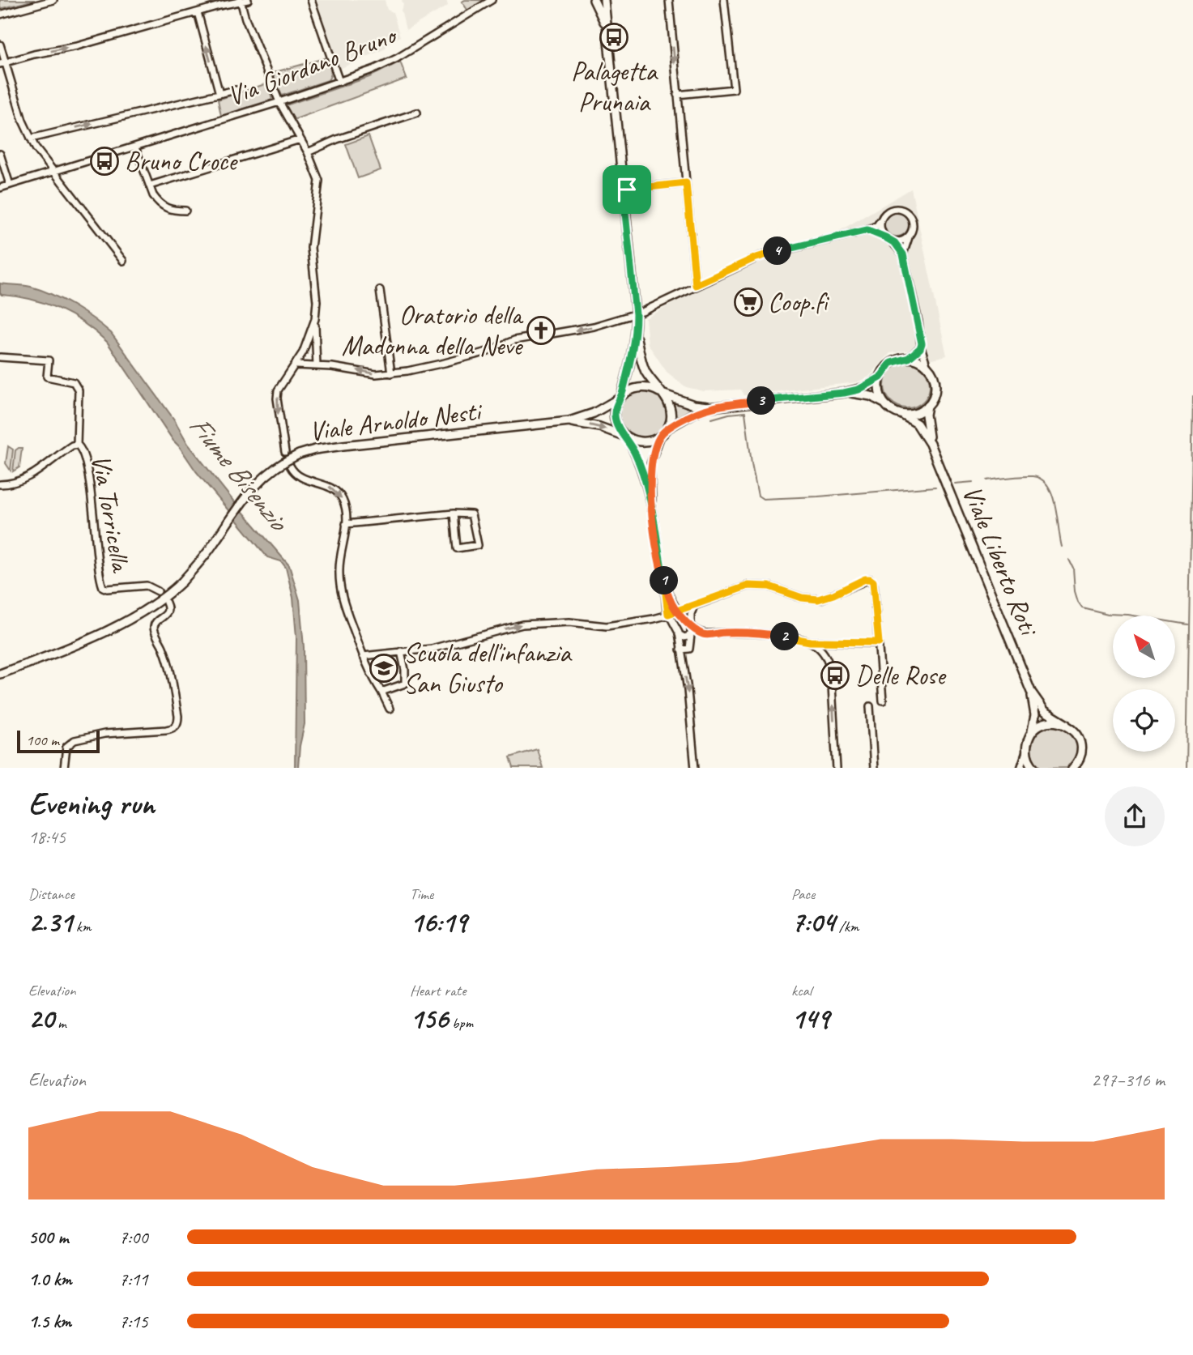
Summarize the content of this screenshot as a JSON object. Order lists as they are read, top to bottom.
{
  "streets": {
    "street": [
      "Via Giordano Bruno",
      "Viale Arnoldo Nesti",
      "Via Torricella",
      "Viale Liberto Roti"
    ]
  },
  "water": ["Fiume Bisenzio"],
  "places": {
    "bus stop": ["Palagetta Prunaia", "Bruno Croce", "Delle Rose"],
    "supermarket": ["Coop.fi"],
    "church": ["Oratorio della Madonna della Neve"],
    "school or university": ["Scuola dell'infanzia San Giusto"]
  },
  "scale_bar": "100 m",
  "north": "top left",
  "page": {
    "pins": [
      "4",
      "3",
      "1",
      "2"
    ],
    "scale": "100 m",
    "heading": ["Evening run", "18:45"],
    "stats": [
      ["Distance", "2.31 km"],
      ["Time", "16:19"],
      ["Pace", "7:04 /km"],
      ["Elevation", "20 m"],
      ["Heart rate", "156 bpm"],
      ["kcal", "149"]
    ],
    "chart": ["Elevation", "297–316 m"],
    "list": [
      {
        "name": "500 m",
        "note": "7:00"
      },
      {
        "name": "1.0 km",
        "note": "7:11"
      },
      {
        "name": "1.5 km",
        "note": "7:15"
      }
    ]
  }
}
